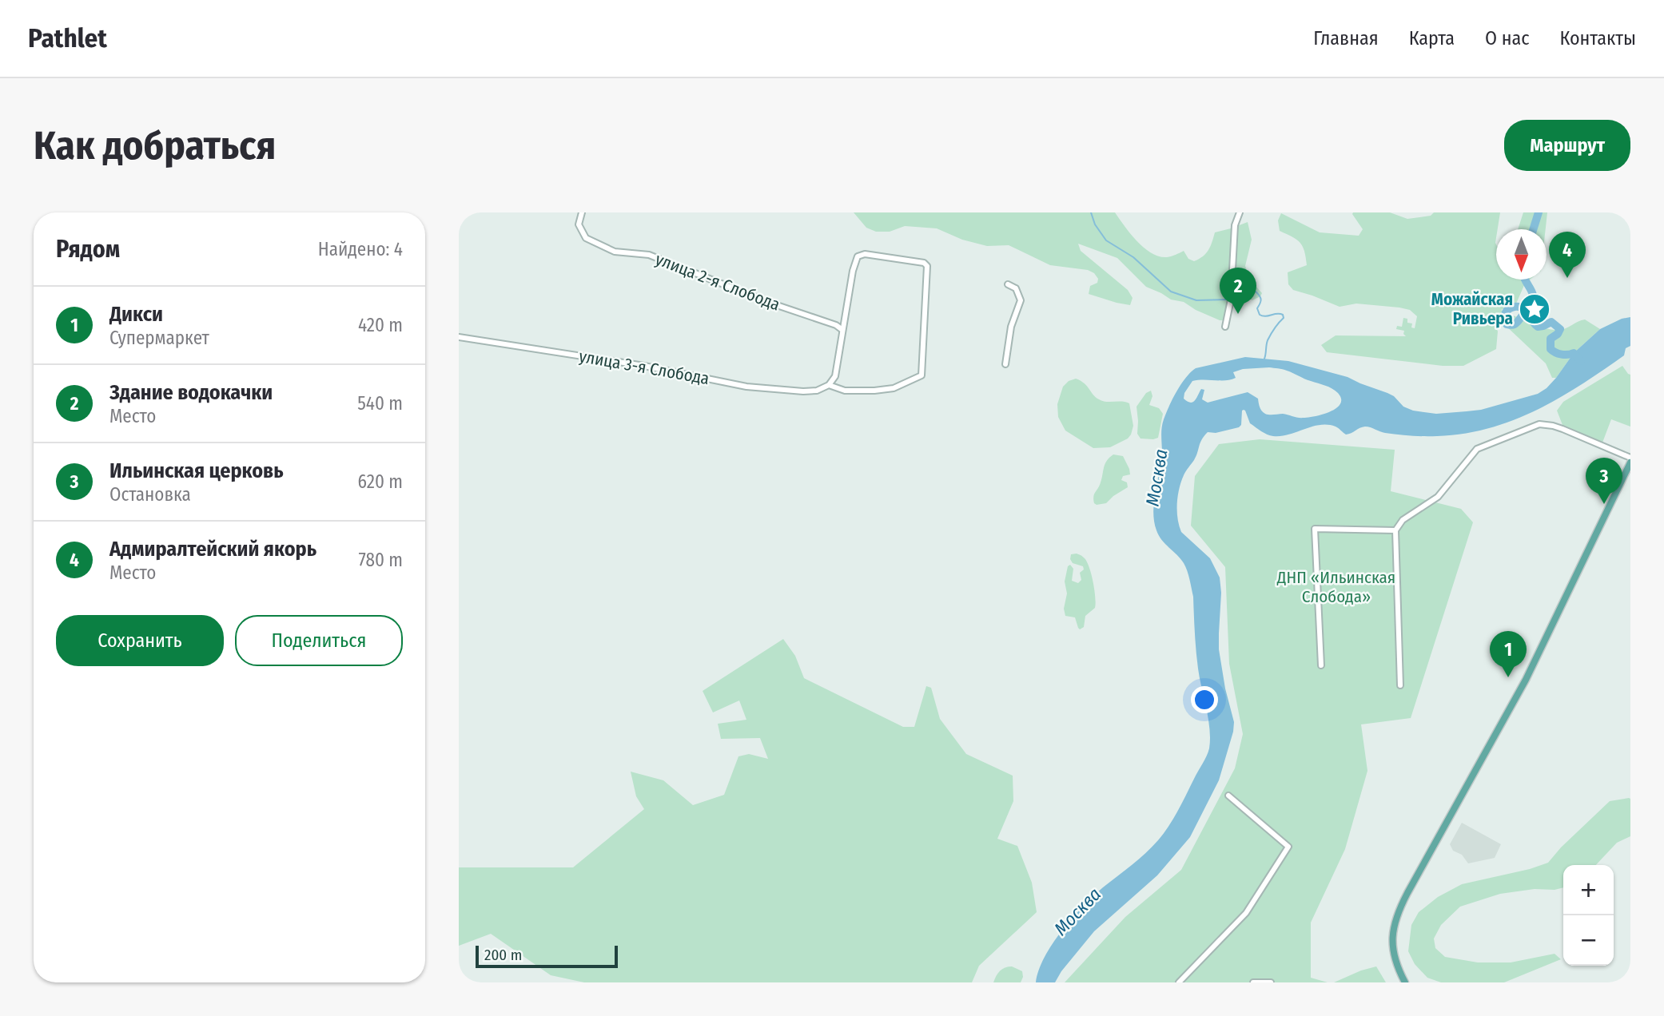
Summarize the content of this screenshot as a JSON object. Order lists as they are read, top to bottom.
{
  "streets": {
    "street": ["улица 2-я Слобода", "улица 3-я Слобода"]
  },
  "water": ["Москва"],
  "parks": ["ДНП «Ильинская Слобода»"],
  "places": {
    "place": ["Можайская Ривьера"]
  },
  "scale_bar": "200 m",
  "north": "bottom",
  "page": {
    "header": "Pathlet",
    "nav": [
      "Главная",
      "Карта",
      "О нас",
      "Контакты"
    ],
    "buttons": [
      "Маршрут",
      ["Сохранить", "Поделиться"]
    ],
    "title": "Как добраться",
    "heading": ["Рядом", "Найдено: 4"],
    "pins": [
      "4",
      "2",
      "3",
      "1"
    ],
    "list": [
      {
        "mark": "1",
        "name": "Дикси",
        "note": "Супермаркет",
        "value": "420 m"
      },
      {
        "mark": "2",
        "name": "Здание водокачки",
        "note": "Место",
        "value": "540 m"
      },
      {
        "mark": "3",
        "name": "Ильинская церковь",
        "note": "Остановка",
        "value": "620 m"
      },
      {
        "mark": "4",
        "name": "Адмиралтейский якорь",
        "note": "Место",
        "value": "780 m"
      }
    ],
    "map_buttons": ["+", "−"],
    "scale": "200 m"
  }
}
